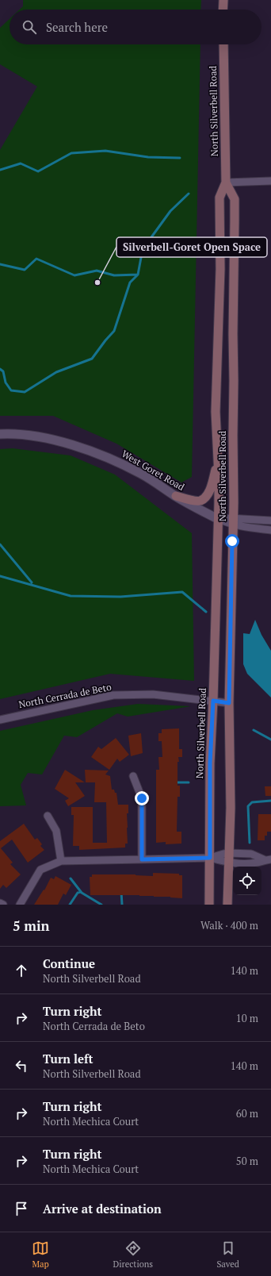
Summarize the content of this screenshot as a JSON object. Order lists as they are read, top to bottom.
{
  "streets": {
    "main road": ["North Silverbell Road"],
    "street": ["West Goret Road", "North Cerrada de Beto"]
  },
  "crossings": [
    ["North Silverbell Road", "West Goret Road"],
    ["North Silverbell Road", "North Cerrada de Beto"]
  ],
  "places": ["Silverbell-Goret Open Space"],
  "page": {
    "search": "Search here",
    "heading": ["5 min", "Walk · 400 m"],
    "list": [
      ["Continue", "North Silverbell Road", "140 m"],
      ["Turn right", "North Cerrada de Beto", "10 m"],
      ["Turn left", "North Silverbell Road", "140 m"],
      ["Turn right", "North Mechica Court", "60 m"],
      ["Turn right", "North Mechica Court", "50 m"],
      "Arrive at destination"
    ],
    "nav": ["Map", "Directions", "Saved"]
  }
}
